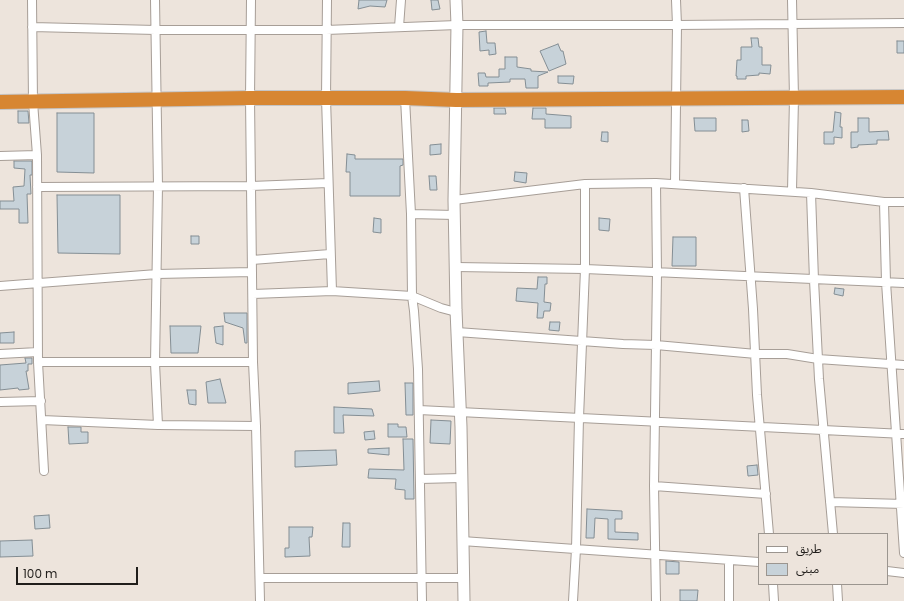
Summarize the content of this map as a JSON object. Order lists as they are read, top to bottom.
{
  "legend": ["طريق", "مبنى"],
  "scale_bar": "100 m"
}
